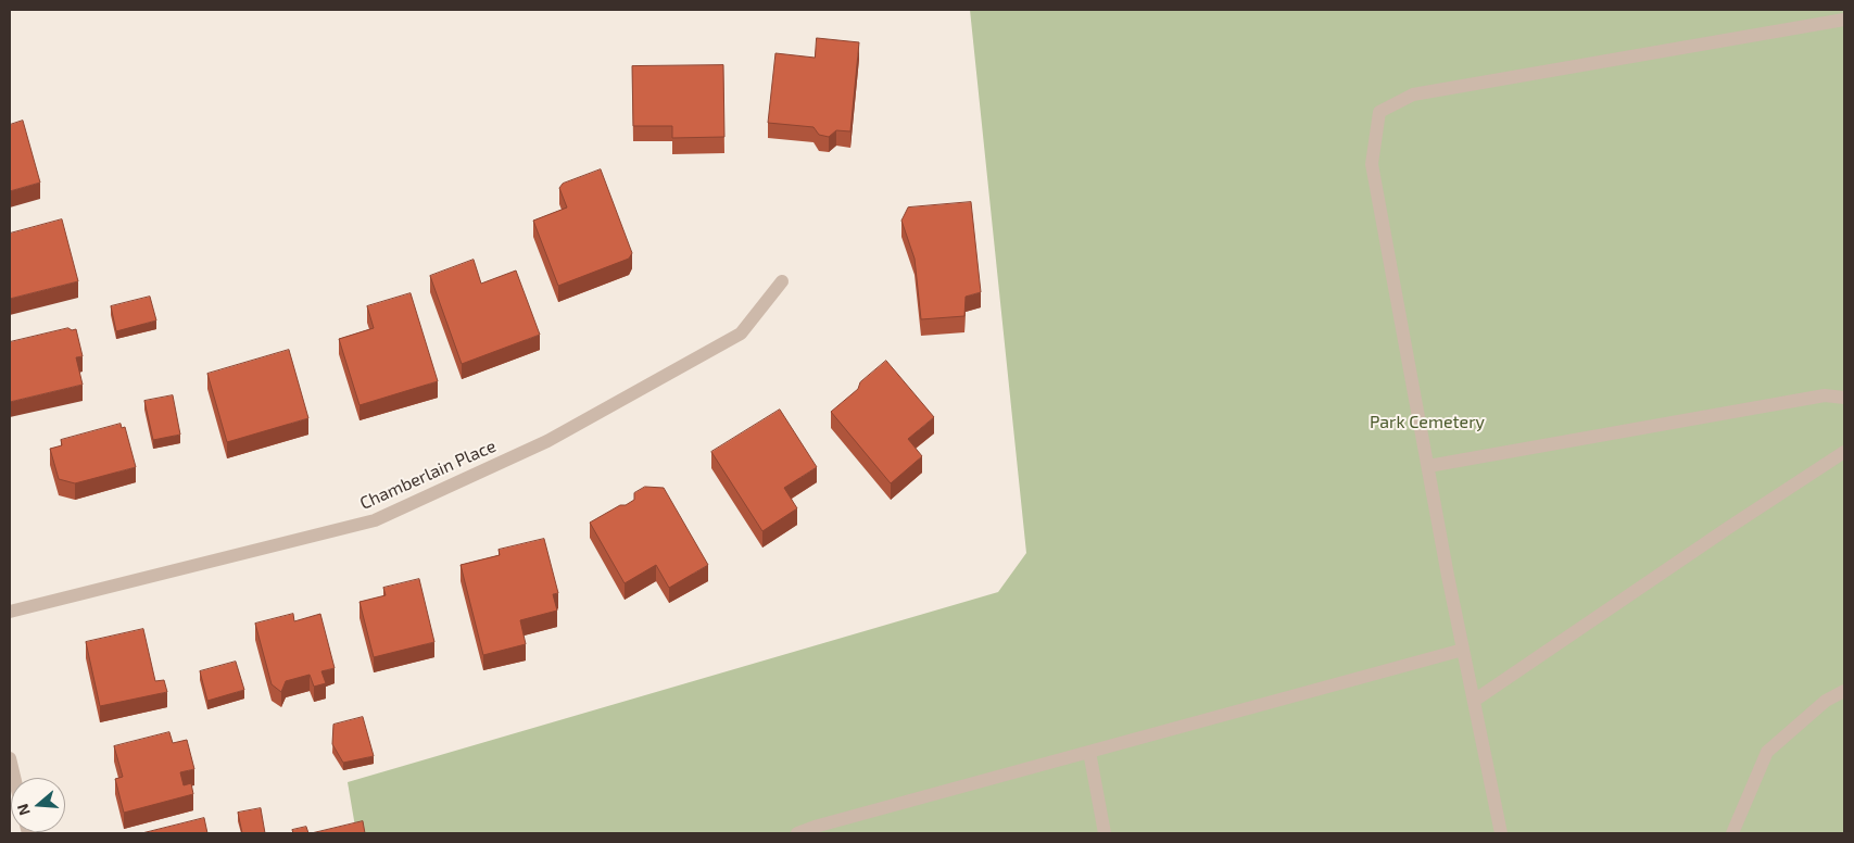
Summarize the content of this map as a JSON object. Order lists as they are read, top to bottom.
{
  "streets": {
    "street": ["Chamberlain Place"]
  },
  "parks": ["Park Cemetery"],
  "north": "left"
}
